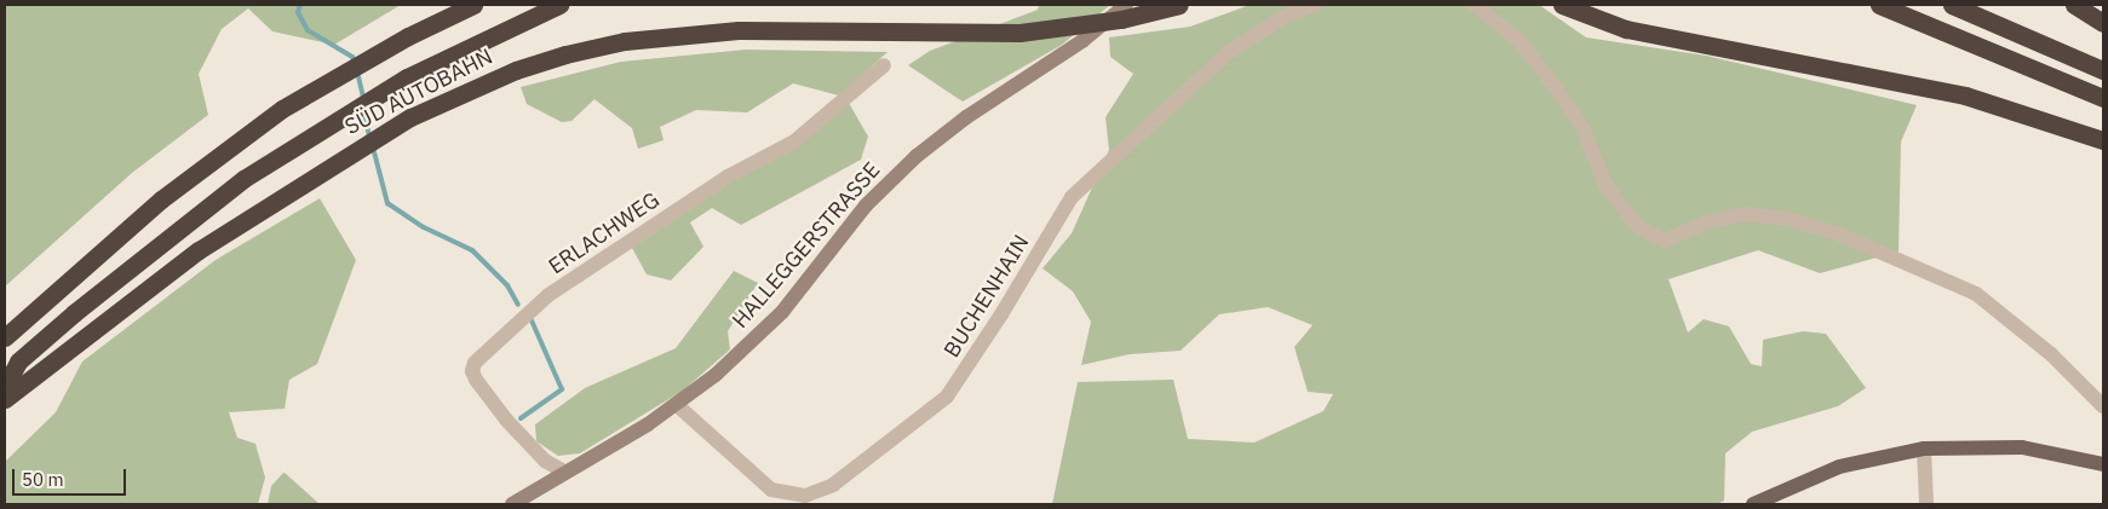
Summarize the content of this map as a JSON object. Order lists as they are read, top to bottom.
{
  "streets": {
    "highway": ["SÜD AUTOBAHN"],
    "main road": ["HALLEGGERSTRASSE"],
    "street": ["ERLACHWEG", "BUCHENHAIN"]
  },
  "crossings": [
    ["ERLACHWEG", "HALLEGGERSTRASSE"],
    ["HALLEGGERSTRASSE", "BUCHENHAIN"]
  ],
  "scale_bar": "50 m"
}
